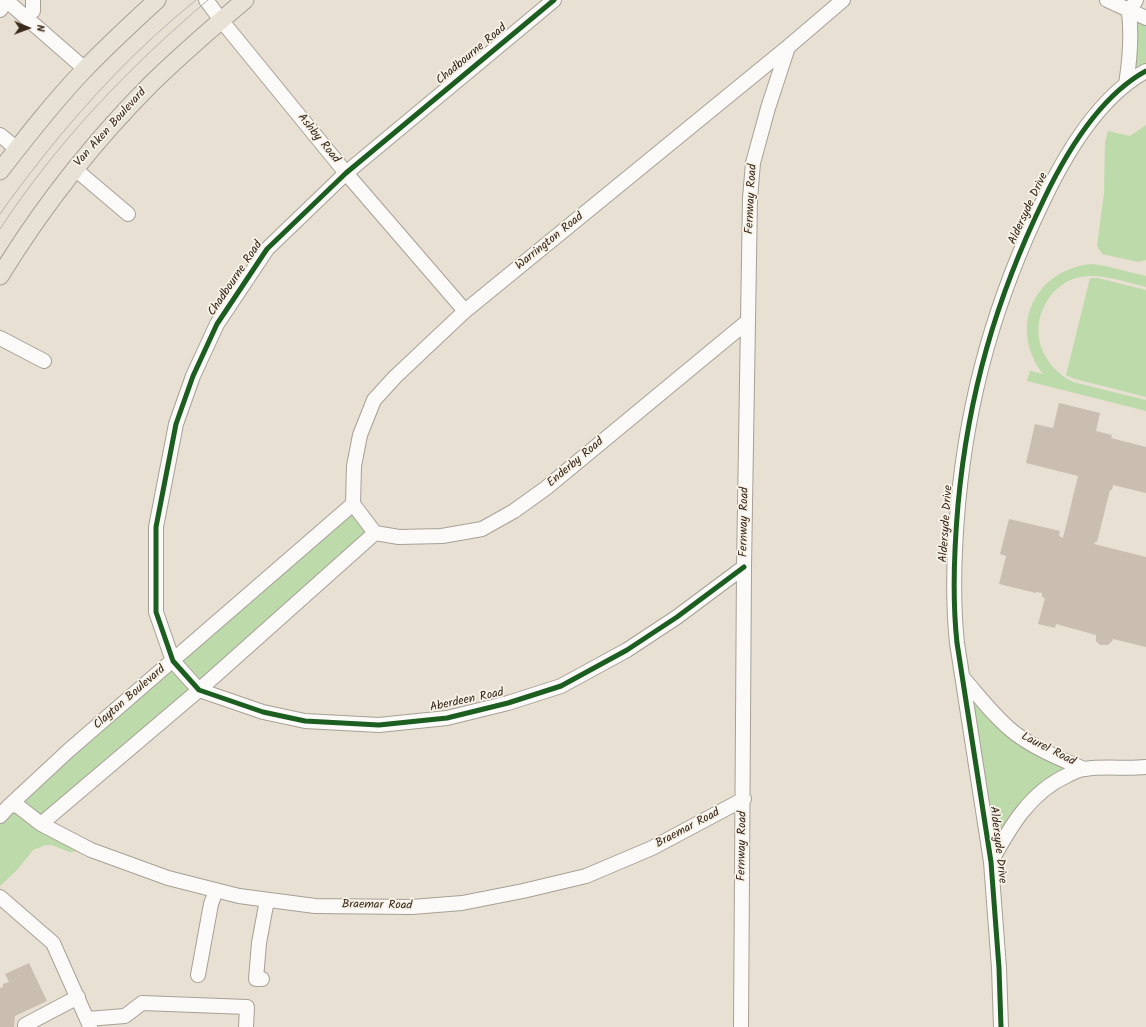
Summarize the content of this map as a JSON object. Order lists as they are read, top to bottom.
{
  "streets": {
    "main road": ["Van Aken Boulevard"],
    "street": [
      "Chadbourne Road",
      "Ashby Road",
      "Fernway Road",
      "Aldersyde Drive",
      "Warrington Road",
      "Enderby Road",
      "Clayton Boulevard",
      "Aberdeen Road",
      "Laurel Road",
      "Braemar Road"
    ]
  },
  "crossings": [
    ["Chadbourne Road", "Ashby Road"],
    ["Chadbourne Road", "Clayton Boulevard"],
    ["Van Aken Boulevard", "Ashby Road"],
    ["Ashby Road", "Warrington Road"],
    ["Fernway Road", "Warrington Road"],
    ["Fernway Road", "Enderby Road"],
    ["Fernway Road", "Aberdeen Road"],
    ["Fernway Road", "Braemar Road"],
    ["Aldersyde Drive", "Laurel Road"],
    ["Warrington Road", "Clayton Boulevard"],
    ["Clayton Boulevard", "Braemar Road"]
  ],
  "north": "right"
}
